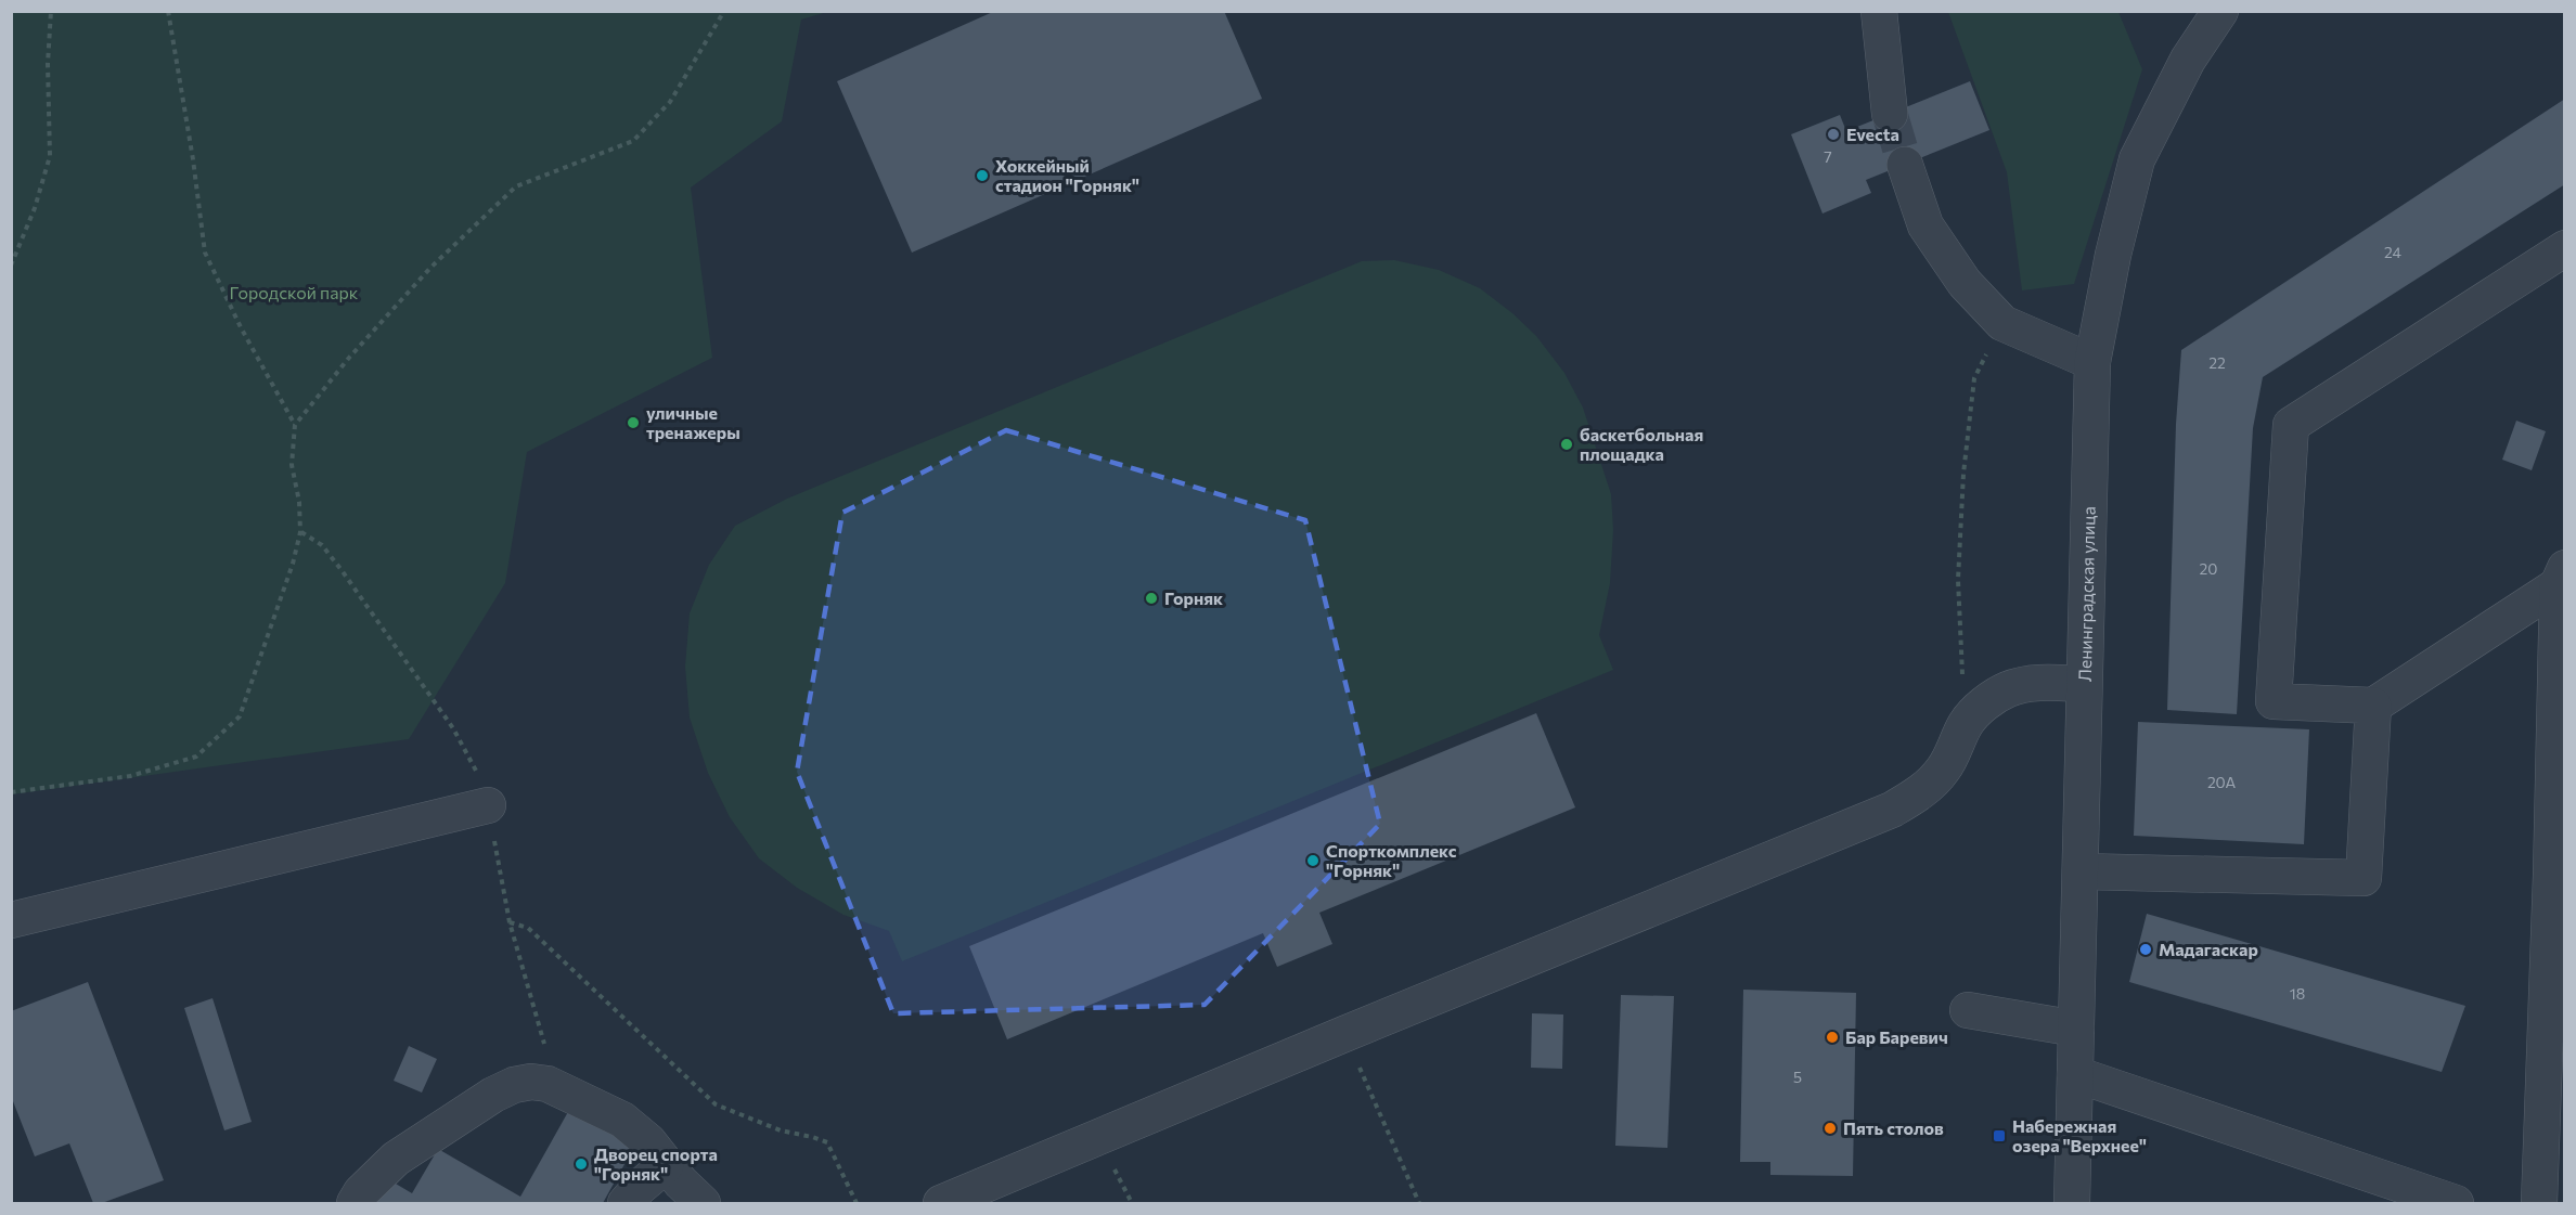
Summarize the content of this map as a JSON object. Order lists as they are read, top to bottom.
{
  "streets": {
    "street": ["Ленинградская улица"]
  },
  "parks": ["Городской парк"],
  "places": {
    "other": [
      "Evecta",
      "Хоккейный стадион \"Горняк\"",
      "уличные тренажеры",
      "баскетбольная площадка",
      "Горняк",
      "Спорткомплекс \"Горняк\"",
      "Мадагаскар",
      "Бар Баревич",
      "Пять столов",
      "Дворец спорта \"Горняк\""
    ],
    "transit": ["Набережная озера \"Верхнее\""]
  },
  "house_numbers": [
    "7",
    "24",
    "22",
    "20",
    "20А",
    "18",
    "5"
  ]
}
